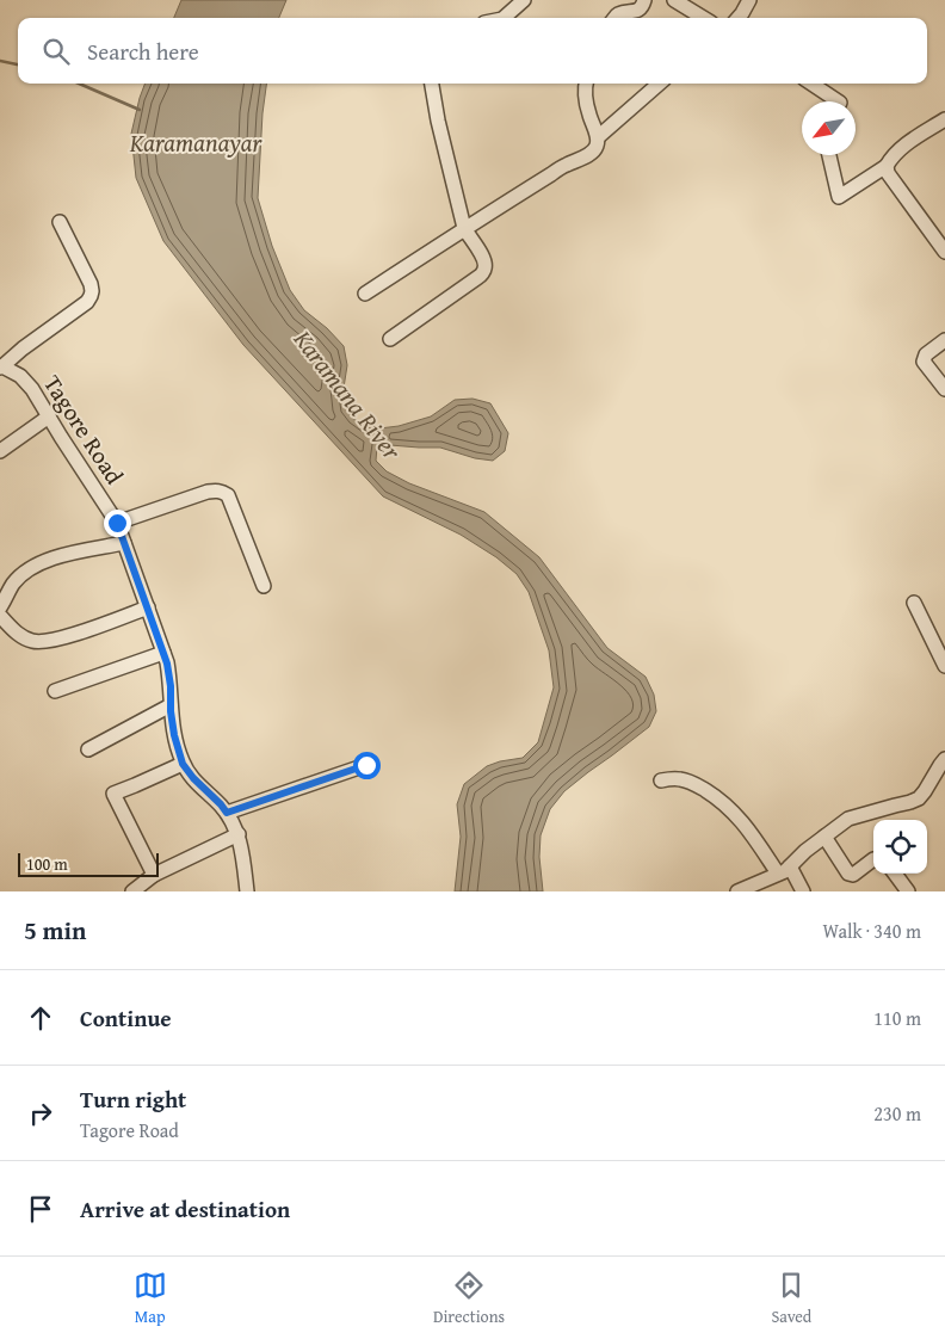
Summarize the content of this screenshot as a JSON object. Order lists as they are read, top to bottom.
{
  "streets": {
    "street": ["Tagore Road"]
  },
  "water": ["Karamanayar", "Karamana River"],
  "scale_bar": "100 m",
  "north": "bottom left",
  "page": {
    "search": "Search here",
    "scale": "100 m",
    "heading": ["5 min", "Walk · 340 m"],
    "list": [
      ["Continue", "110 m"],
      ["Turn right", "Tagore Road", "230 m"],
      "Arrive at destination"
    ],
    "nav": ["Map", "Directions", "Saved"]
  }
}
